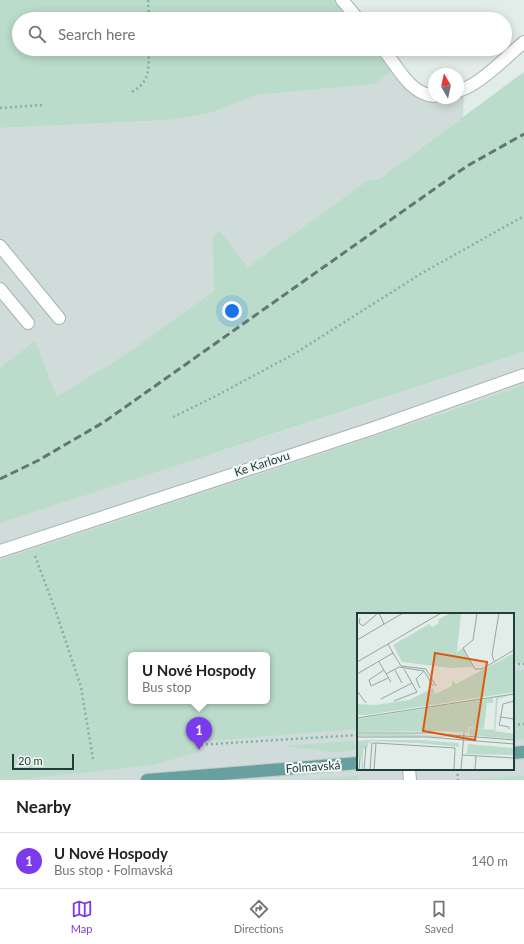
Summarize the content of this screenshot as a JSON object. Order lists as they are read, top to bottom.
{
  "streets": {
    "main road": ["Folmavská"],
    "street": ["Ke Karlovu"]
  },
  "scale_bar": "20 m",
  "north": "top",
  "page": {
    "search": "Search here",
    "popup": ["U Nové Hospody", "Bus stop"],
    "pins": "1",
    "scale": "20 m",
    "heading": "Nearby",
    "list": [
      {
        "mark": "1",
        "name": "U Nové Hospody",
        "note": "Bus stop · Folmavská",
        "value": "140 m"
      }
    ],
    "nav": ["Map", "Directions", "Saved"]
  }
}
